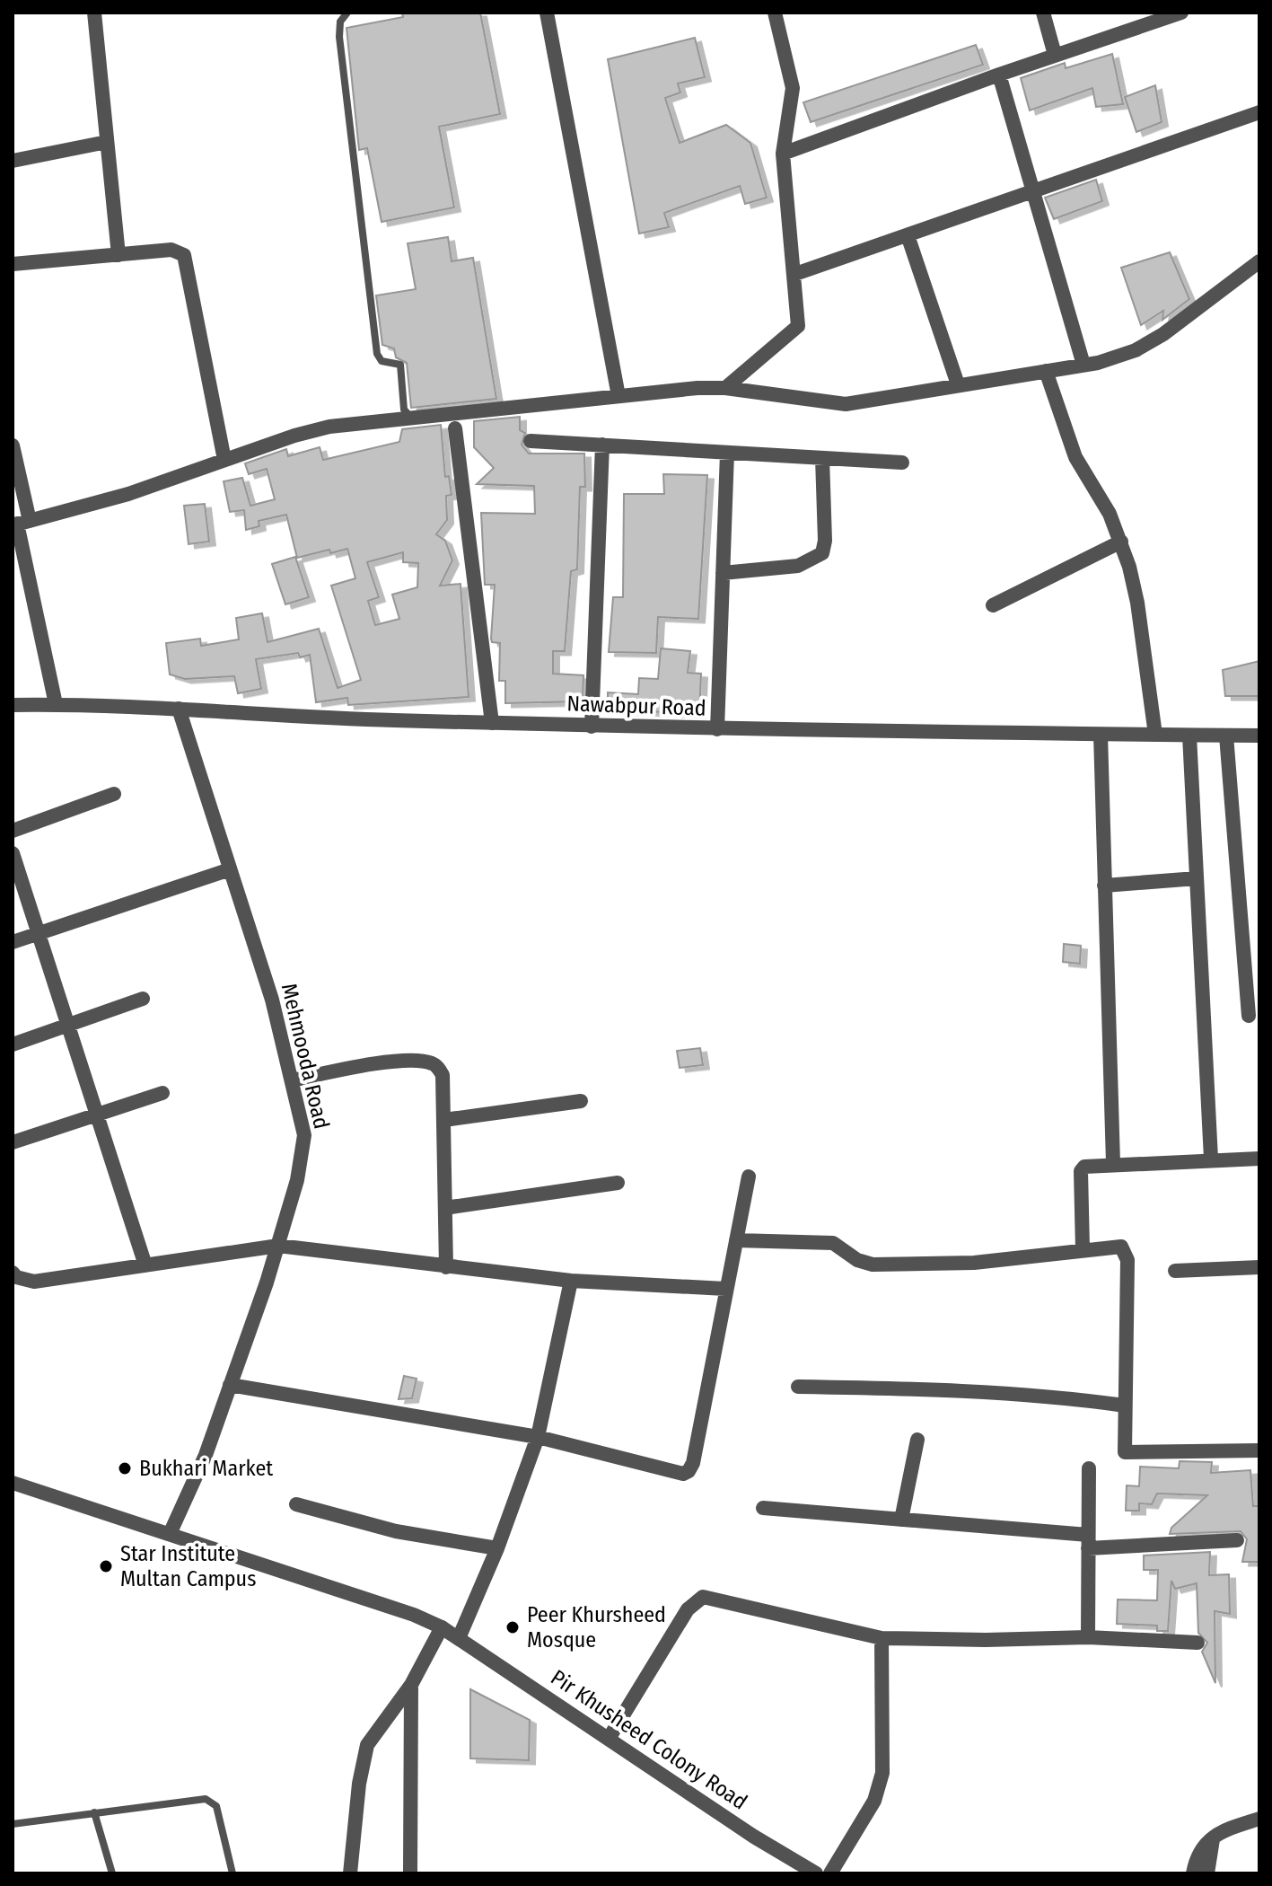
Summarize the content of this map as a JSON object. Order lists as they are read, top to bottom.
{
  "streets": {
    "street": ["Nawabpur Road", "Mehmooda Road", "Pir Khusheed Colony Road"]
  },
  "crossings": [
    ["Nawabpur Road", "Mehmooda Road"],
    ["Mehmooda Road", "Pir Khusheed Colony Road"]
  ],
  "places": ["Bukhari Market", "Star Institute Multan Campus", "Peer Khursheed Mosque"]
}
